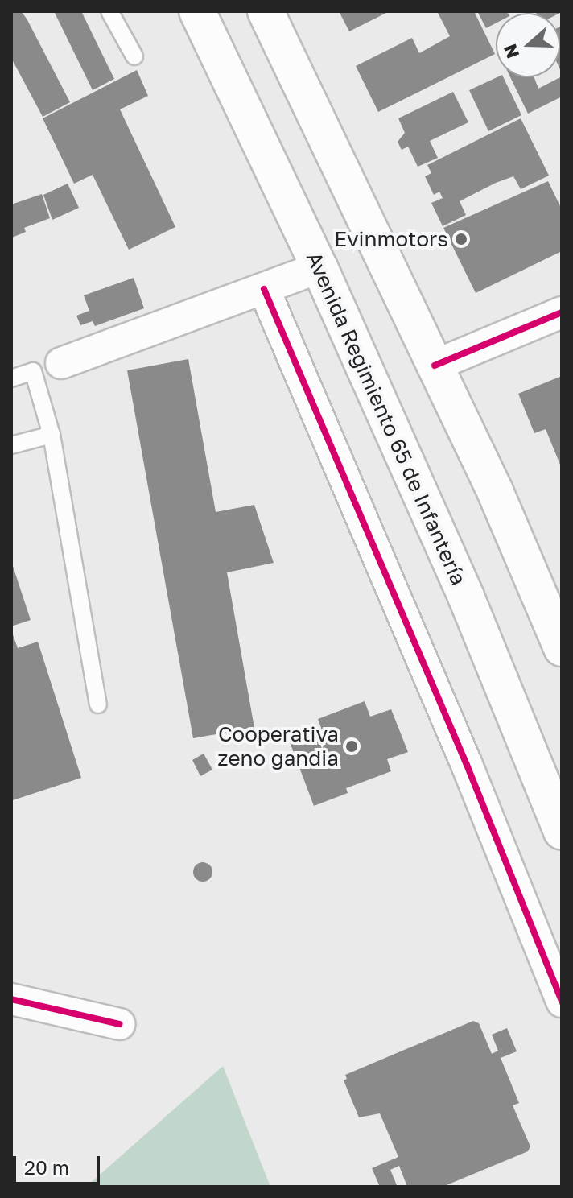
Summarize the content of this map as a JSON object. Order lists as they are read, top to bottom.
{
  "streets": {
    "highway": ["Avenida Regimiento 65 de Infantería"]
  },
  "places": ["Evinmotors", "Cooperativa zeno gandia"],
  "scale_bar": "20 m",
  "north": "left"
}
